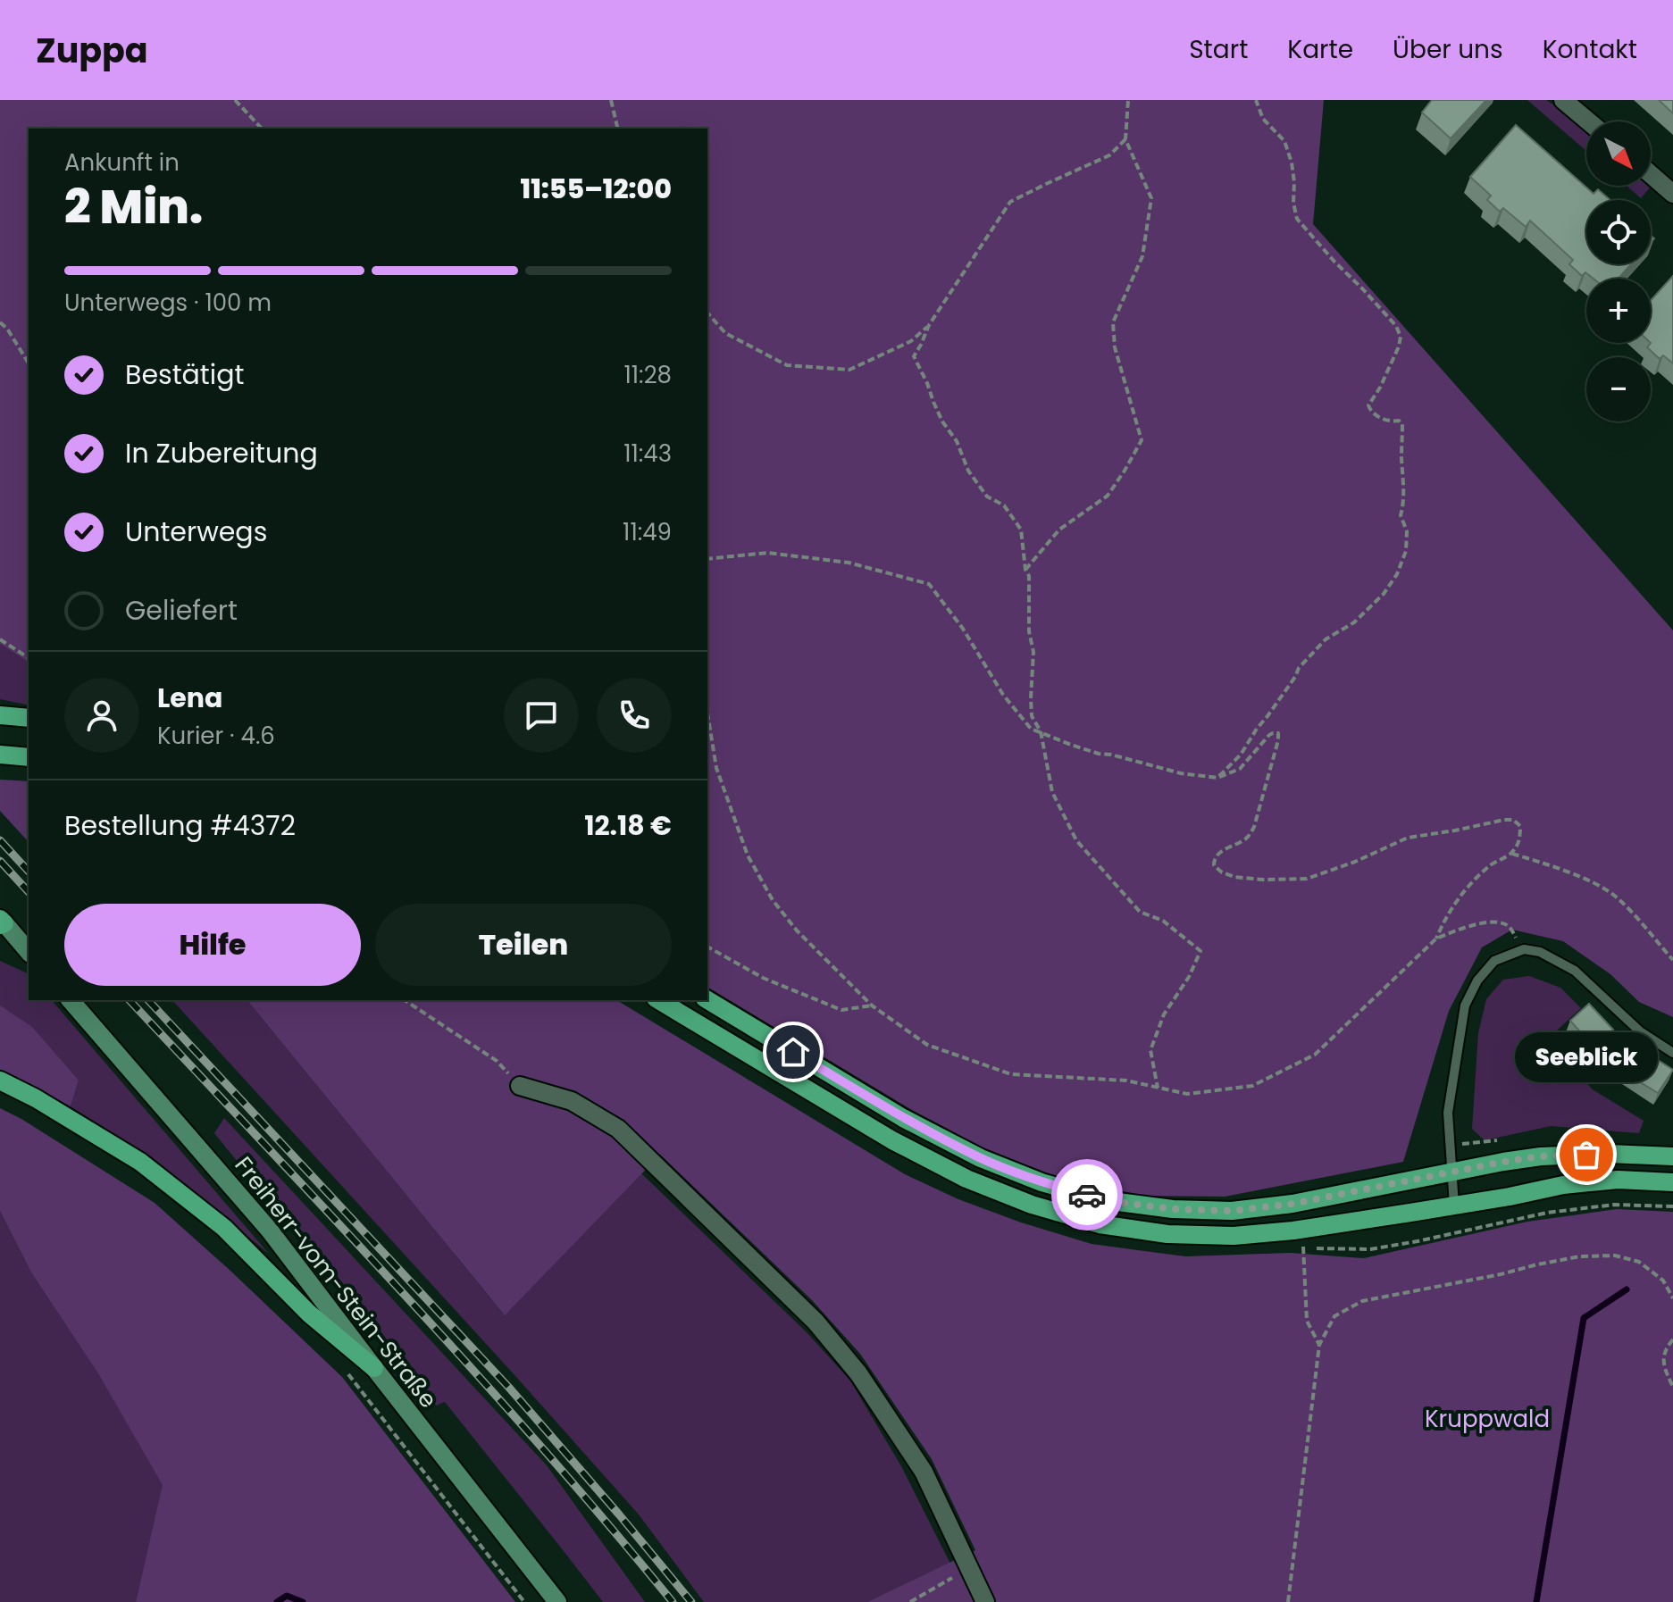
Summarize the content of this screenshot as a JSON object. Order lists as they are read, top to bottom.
{
  "streets": {
    "main road": ["Freiherr-vom-Stein-Straße"]
  },
  "parks": ["Kruppwald"],
  "places": ["Seeblick"],
  "north": "bottom right",
  "page": {
    "header": "Zuppa",
    "nav": [
      "Start",
      "Karte",
      "Über uns",
      "Kontakt"
    ],
    "map_buttons": ["+", "−"],
    "heading": ["2 Min.", "Ankunft in", "11:55–12:00"],
    "panel": [
      "Lena",
      "Kurier · 4.6",
      "Bestellung #4372",
      "12.18 €"
    ],
    "bar": "Unterwegs · 100 m",
    "list": [
      ["Bestätigt", "11:28"],
      ["In Zubereitung", "11:43"],
      ["Unterwegs", "11:49"],
      "Geliefert"
    ],
    "buttons": ["Hilfe", "Teilen"],
    "bubble": "Seeblick"
  }
}
